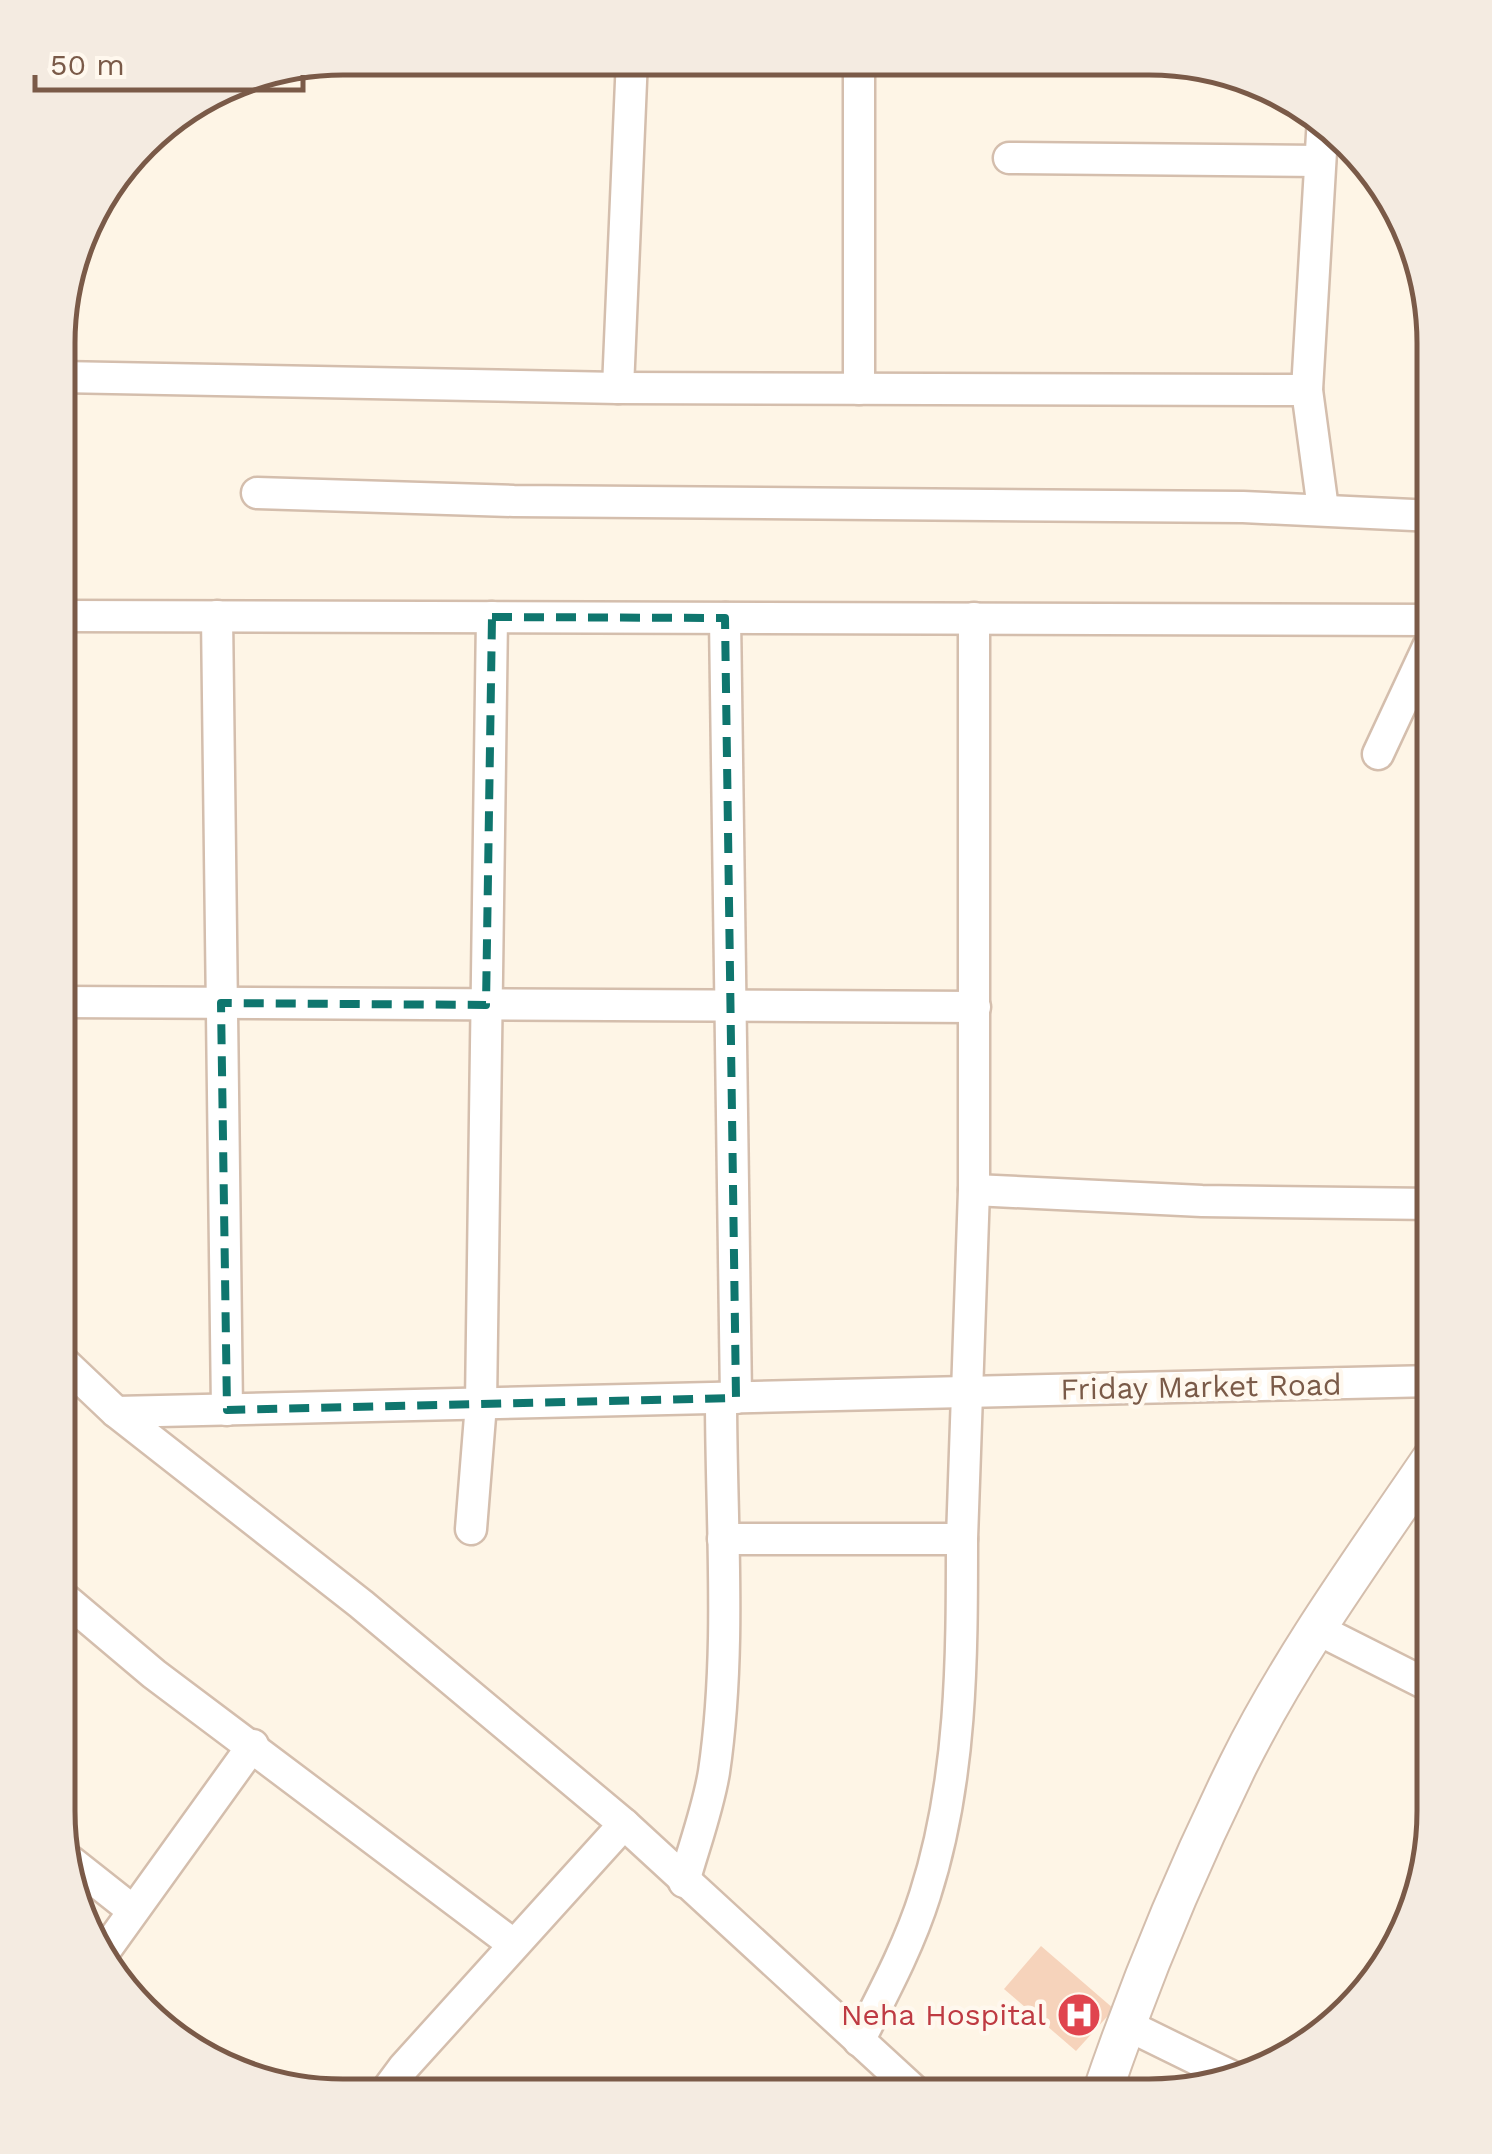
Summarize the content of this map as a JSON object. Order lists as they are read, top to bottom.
{
  "streets": {
    "street": ["Friday Market Road"]
  },
  "places": {
    "hospital": ["Neha Hospital"]
  },
  "scale_bar": "50 m"
}
